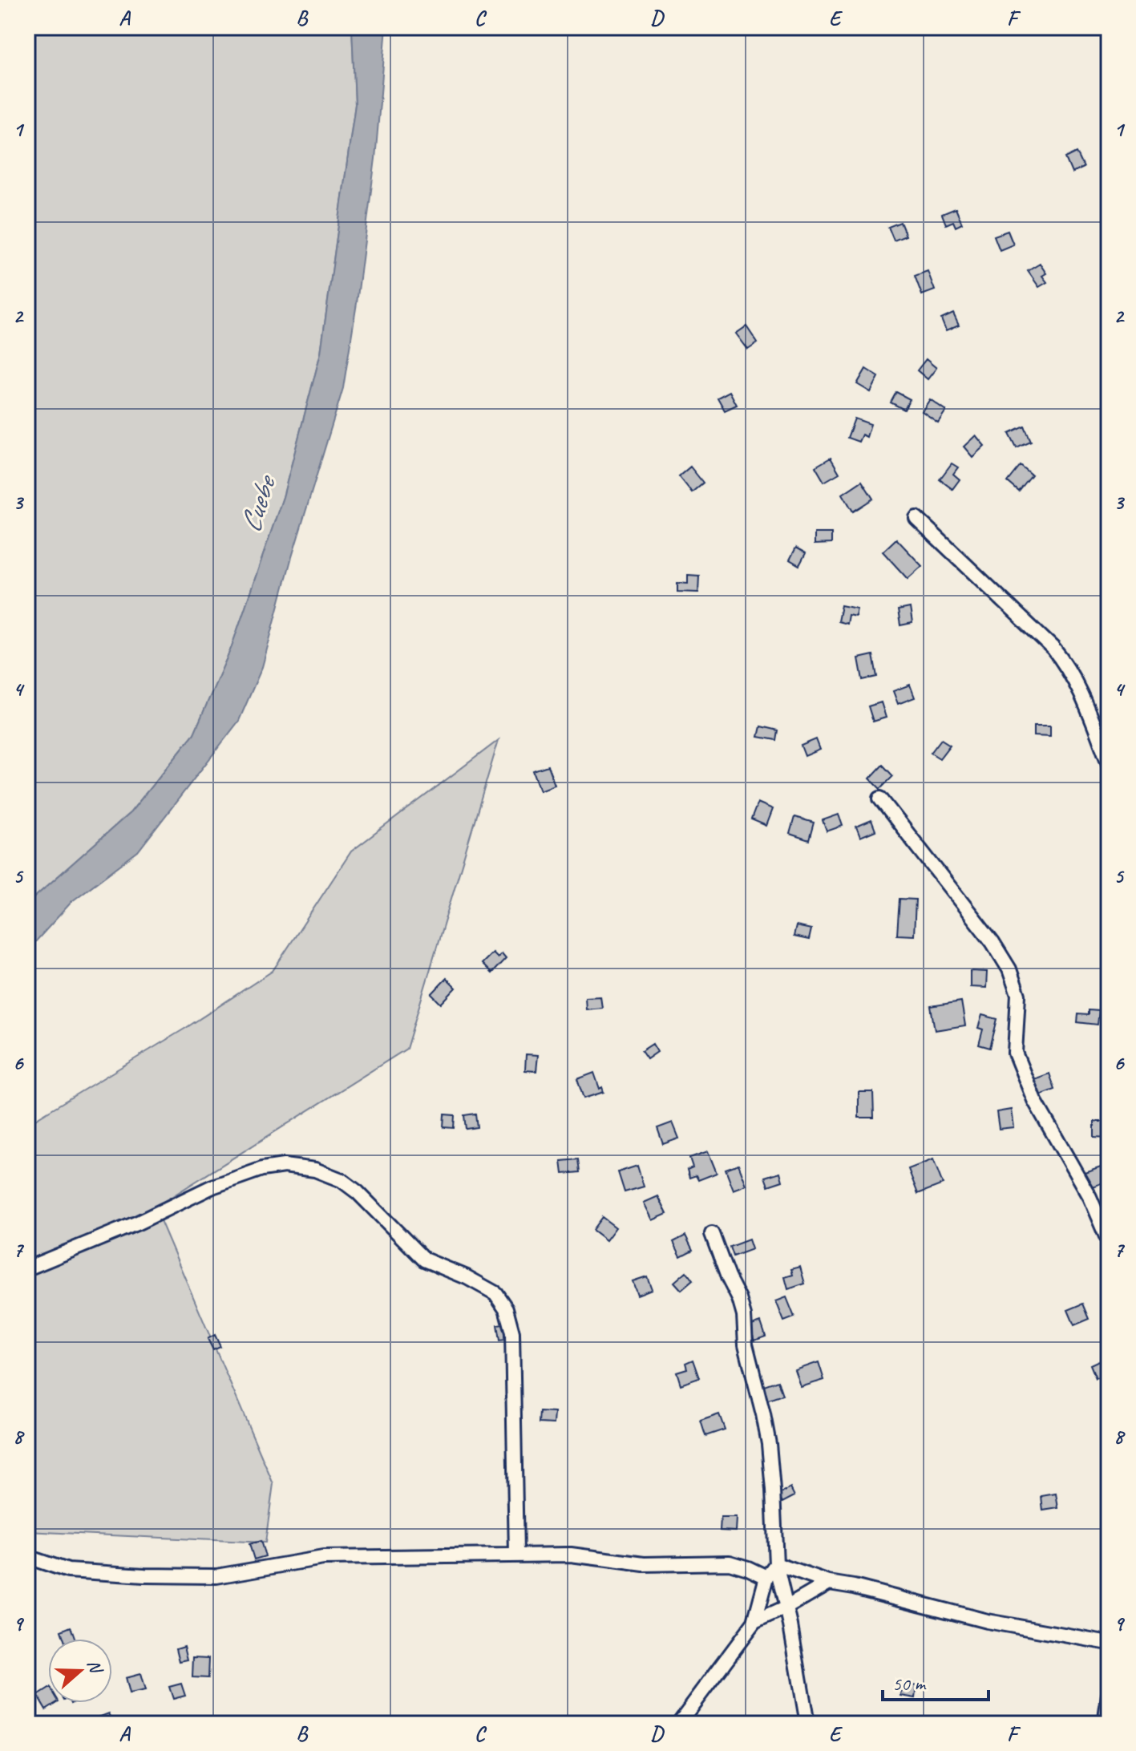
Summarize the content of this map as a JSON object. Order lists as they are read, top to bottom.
{
  "water": ["Cuebe"],
  "scale_bar": "50 m",
  "north": "right",
  "grid": {
    "columns": [
      "A",
      "B",
      "C",
      "D",
      "E",
      "F"
    ],
    "rows": [
      "1",
      "2",
      "3",
      "4",
      "5",
      "6",
      "7",
      "8",
      "9"
    ]
  }
}
